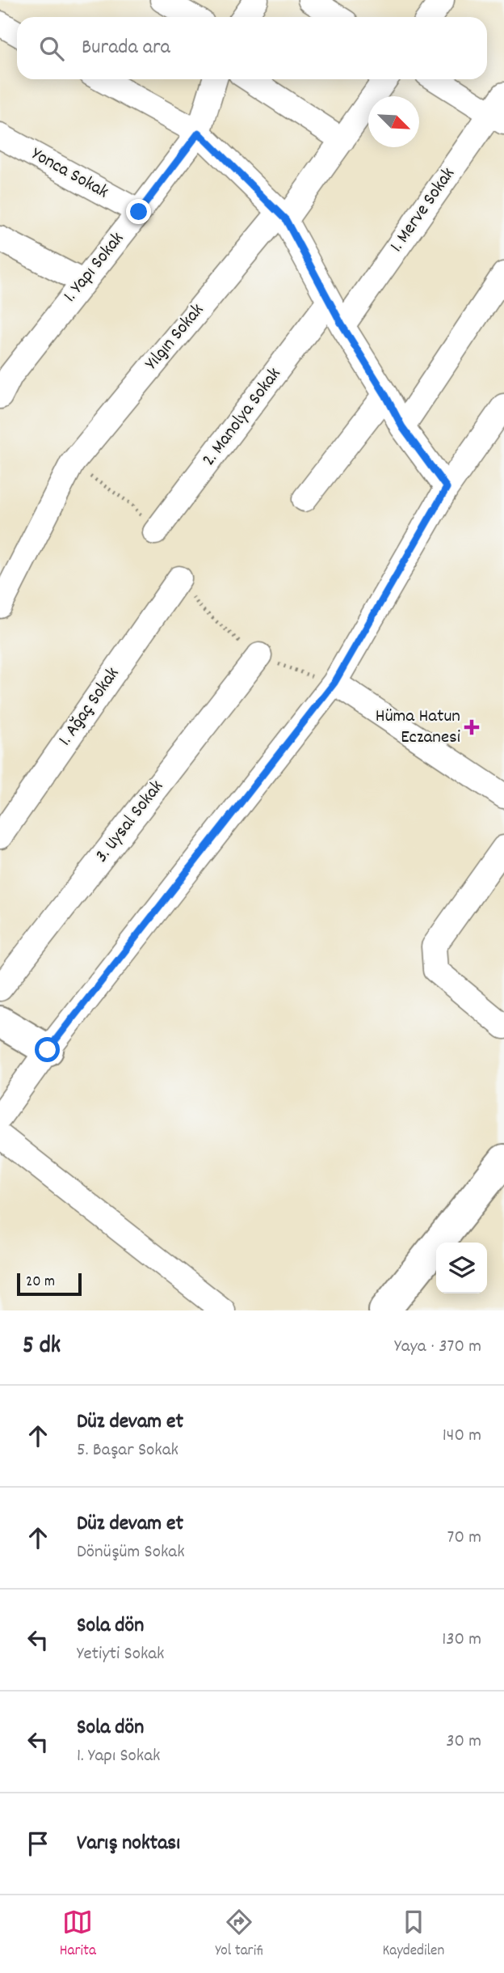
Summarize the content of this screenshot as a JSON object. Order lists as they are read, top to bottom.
{
  "streets": {
    "street": [
      "Yonca Sokak",
      "1. Merve Sokak",
      "1. Yapı Sokak",
      "Yılgın Sokak",
      "2. Manolya Sokak",
      "1. Ağaç Sokak",
      "3. Uysal Sokak"
    ]
  },
  "crossings": [
    ["Yonca Sokak", "1. Yapı Sokak"]
  ],
  "places": {
    "health": ["Hüma Hatun Eczanesi"]
  },
  "scale_bar": "20 m",
  "north": "bottom right",
  "page": {
    "search": "Burada ara",
    "scale": "20 m",
    "heading": ["5 dk", "Yaya · 370 m"],
    "list": [
      ["Düz devam et", "5. Başar Sokak", "140 m"],
      ["Düz devam et", "Dönüşüm Sokak", "70 m"],
      ["Sola dön", "Yetiyti Sokak", "130 m"],
      ["Sola dön", "1. Yapı Sokak", "30 m"],
      "Varış noktası"
    ],
    "nav": ["Harita", "Yol tarifi", "Kaydedilen"]
  }
}
